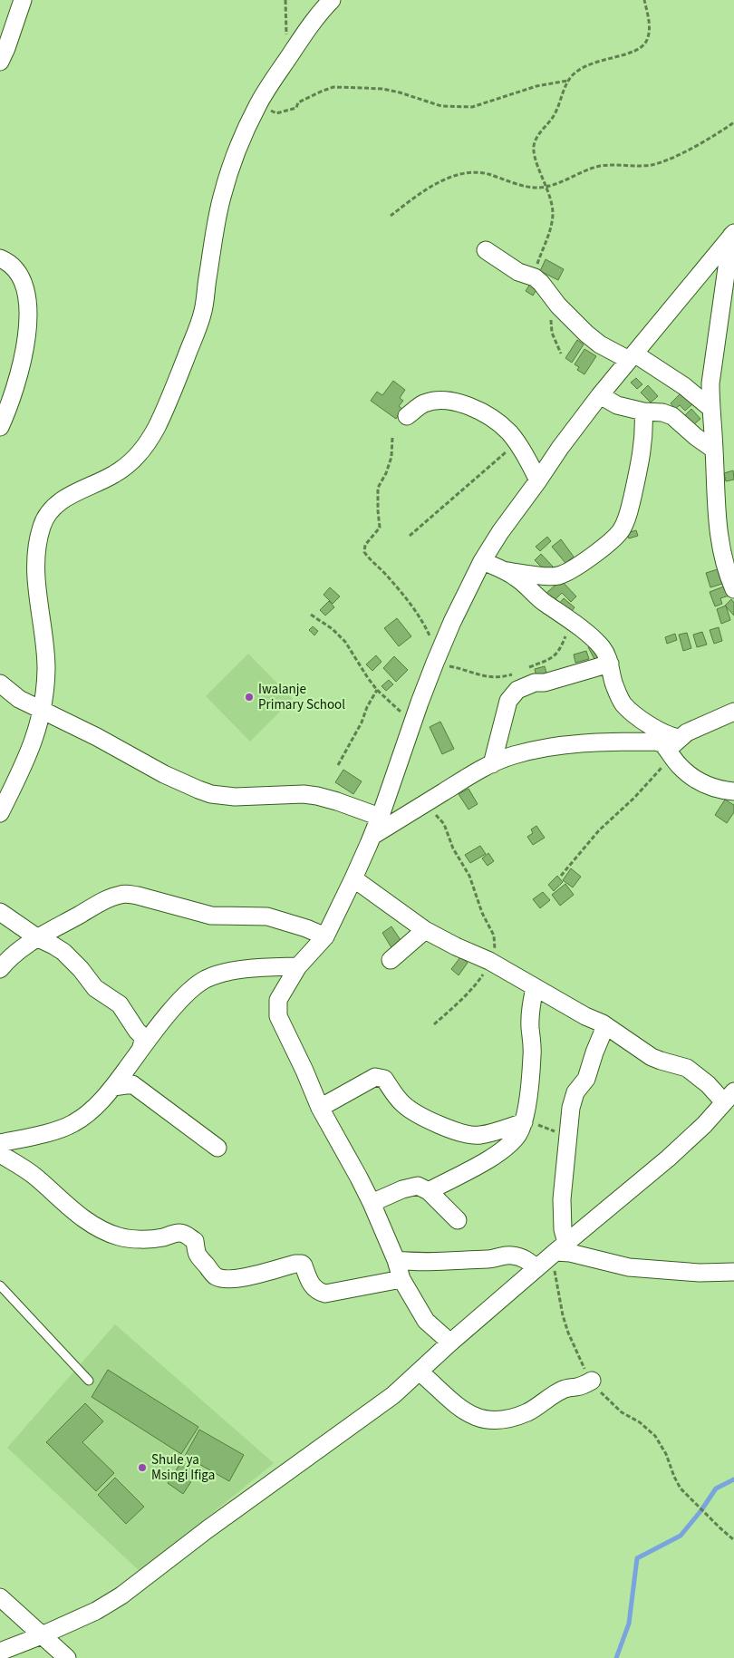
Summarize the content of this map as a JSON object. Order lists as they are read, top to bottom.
{
  "places": ["Iwalanje Primary School", "Shule ya Msingi Ifiga"]
}
